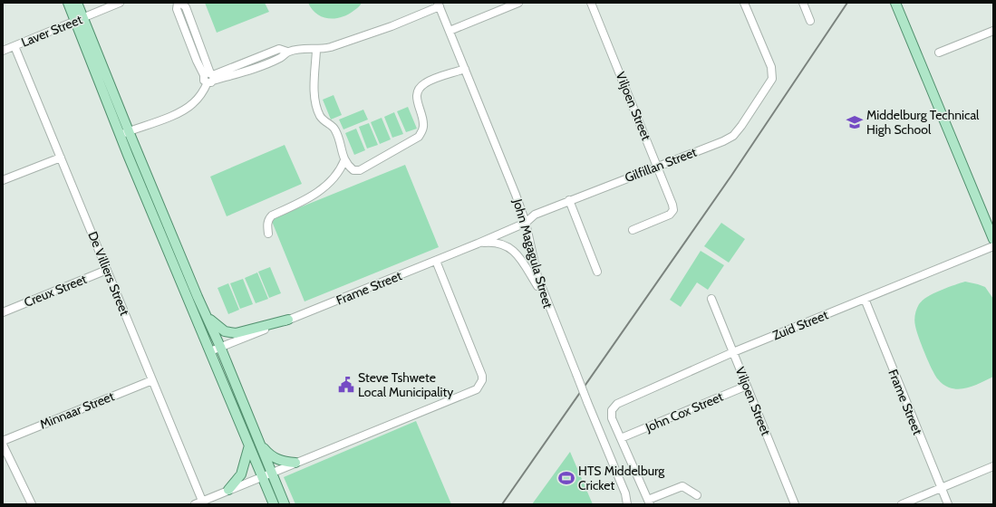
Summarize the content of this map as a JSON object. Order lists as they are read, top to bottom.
{
  "streets": {
    "street": [
      "Laver Street",
      "Viljoen Street",
      "Gilfillan Street",
      "John Magagula Street",
      "De Villiers Street",
      "Frame Street",
      "Creux Street",
      "Zuid Street",
      "Minnaar Street",
      "John Cox Street"
    ]
  },
  "crossings": [
    ["Laver Street", "De Villiers Street"],
    ["Viljoen Street", "Gilfillan Street"],
    ["Viljoen Street", "Zuid Street"],
    ["Viljoen Street", "John Cox Street"],
    ["Gilfillan Street", "John Magagula Street"],
    ["Gilfillan Street", "Frame Street"],
    ["John Magagula Street", "Frame Street"],
    ["De Villiers Street", "Creux Street"],
    ["De Villiers Street", "Minnaar Street"],
    ["Frame Street", "Zuid Street"],
    ["Zuid Street", "John Cox Street"]
  ],
  "places": {
    "school or university": ["Middelburg Technical High School"],
    "public building": ["Steve Tshwete Local Municipality"],
    "sports": ["HTS Middelburg Cricket"]
  }
}
